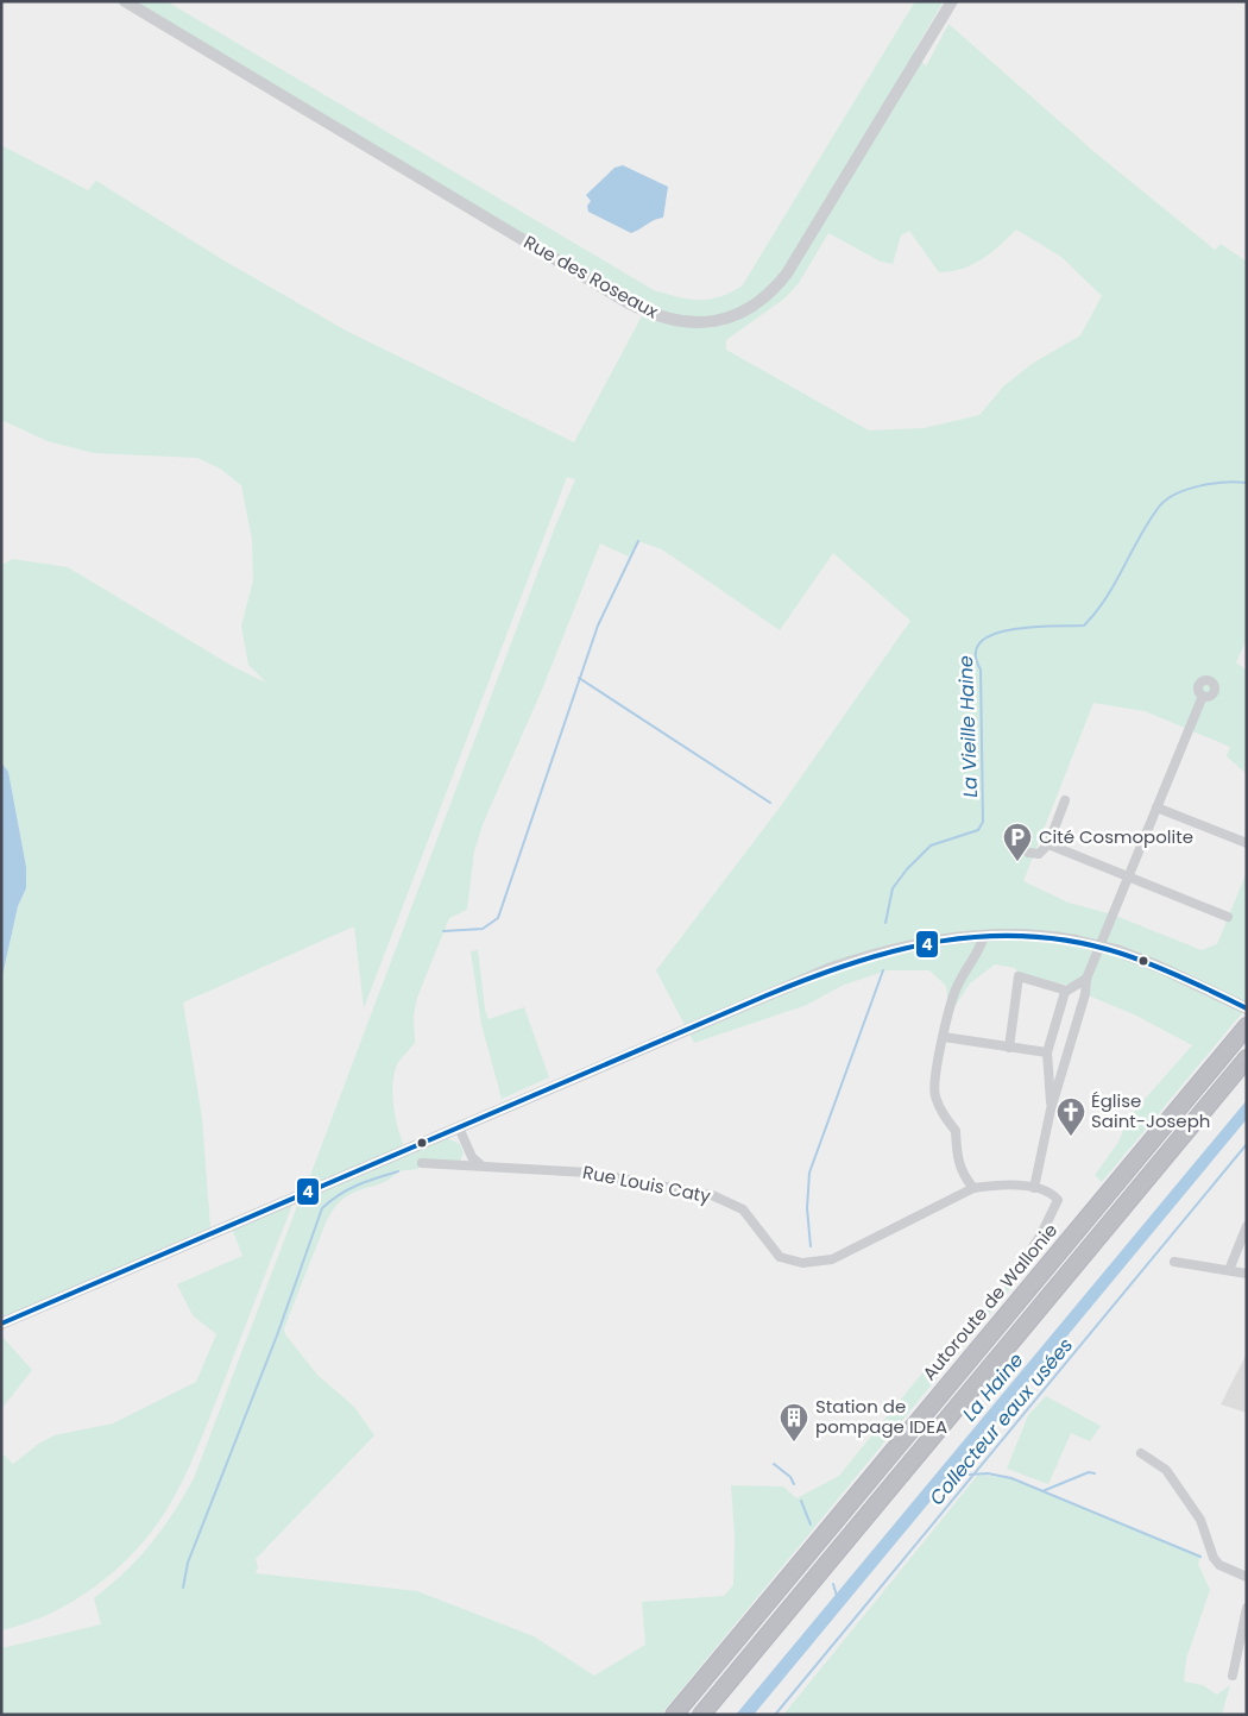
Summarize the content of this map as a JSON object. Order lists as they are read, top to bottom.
{
  "streets": {
    "highway": ["Autoroute de Wallonie"],
    "main road": ["Rue des Roseaux"],
    "street": ["Rue Louis Caty"]
  },
  "water": ["La Vieille Haine", "La Haine", "Collecteur eaux usées"],
  "places": {
    "parking": ["Cité Cosmopolite"],
    "church": ["Église Saint-Joseph"],
    "building": ["Station de pompage IDEA"]
  },
  "lines": ["transit line 4"]
}
